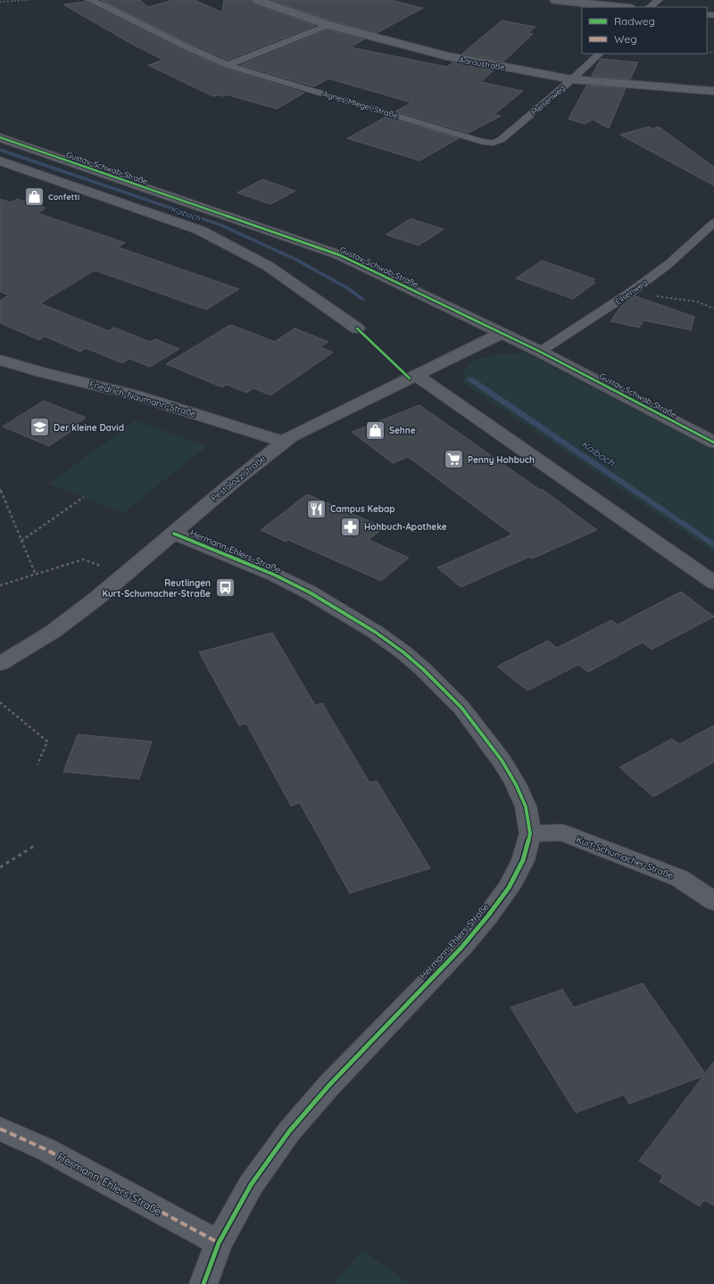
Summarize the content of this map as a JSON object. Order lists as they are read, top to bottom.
{
  "streets": {
    "street": [
      "Aaraustraße",
      "Gustav-Schwab-Straße",
      "Friedrich-Naumann-Straße",
      "Pestalozzistraße",
      "Hermann-Ehlers-Straße",
      "Kurt-Schumacher-Straße"
    ],
    "lane": ["Meisenweg", "Agnes-Miegel-Straße", "Elisenweg"]
  },
  "crossings": [
    ["Aaraustraße", "Meisenweg"],
    ["Meisenweg", "Agnes-Miegel-Straße"],
    ["Gustav-Schwab-Straße", "Elisenweg"],
    ["Gustav-Schwab-Straße", "Pestalozzistraße"],
    ["Friedrich-Naumann-Straße", "Pestalozzistraße"],
    ["Pestalozzistraße", "Hermann-Ehlers-Straße"],
    ["Hermann-Ehlers-Straße", "Kurt-Schumacher-Straße"]
  ],
  "water": ["Kaibach"],
  "places": {
    "shop": ["Confetti", "Sehne"],
    "school or university": ["Der kleine David"],
    "supermarket": ["Penny Hohbuch"],
    "restaurant": ["Campus Kebap"],
    "pharmacy": ["Hohbuch-Apotheke"],
    "bus stop": ["Reutlingen Kurt-Schumacher-Straße"]
  },
  "legend": ["Radweg", "Weg"]
}
